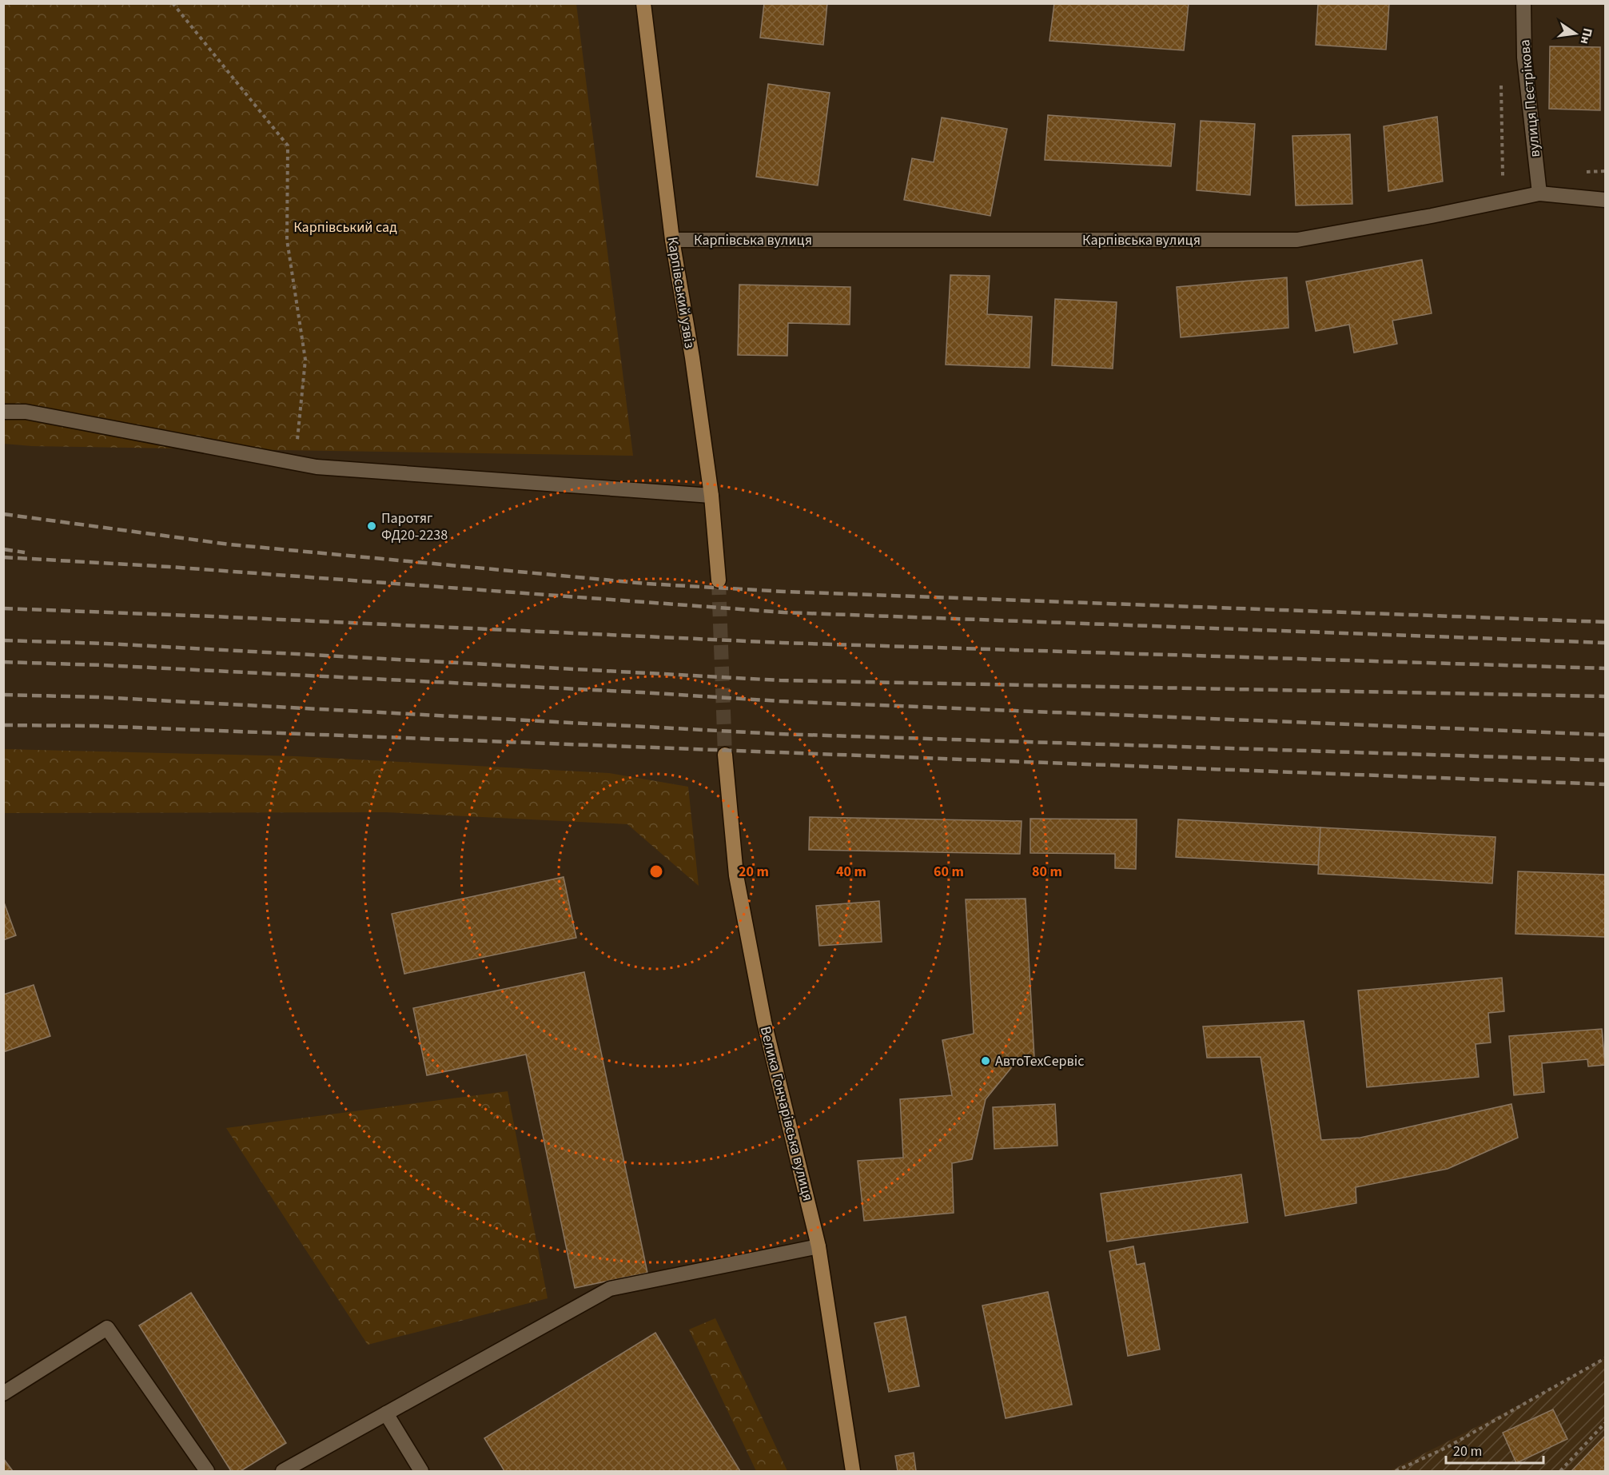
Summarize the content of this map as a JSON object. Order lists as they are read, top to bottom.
{
  "streets": {
    "main road": ["Карпівський узвіз", "Велика Гончарівська вулиця"],
    "street": ["вулиця Пестрікова", "Карпівська вулиця"]
  },
  "crossings": [
    ["вулиця Пестрікова", "Карпівська вулиця"],
    ["Карпівська вулиця", "Карпівський узвіз"]
  ],
  "parks": ["Карпівський сад"],
  "places": ["Паротяг ФД20-2238", "АвтоТехСервіс"],
  "scale_bar": "20 m",
  "north": "right",
  "rings": [
    "20 m",
    "40 m",
    "60 m",
    "80 m"
  ]
}
